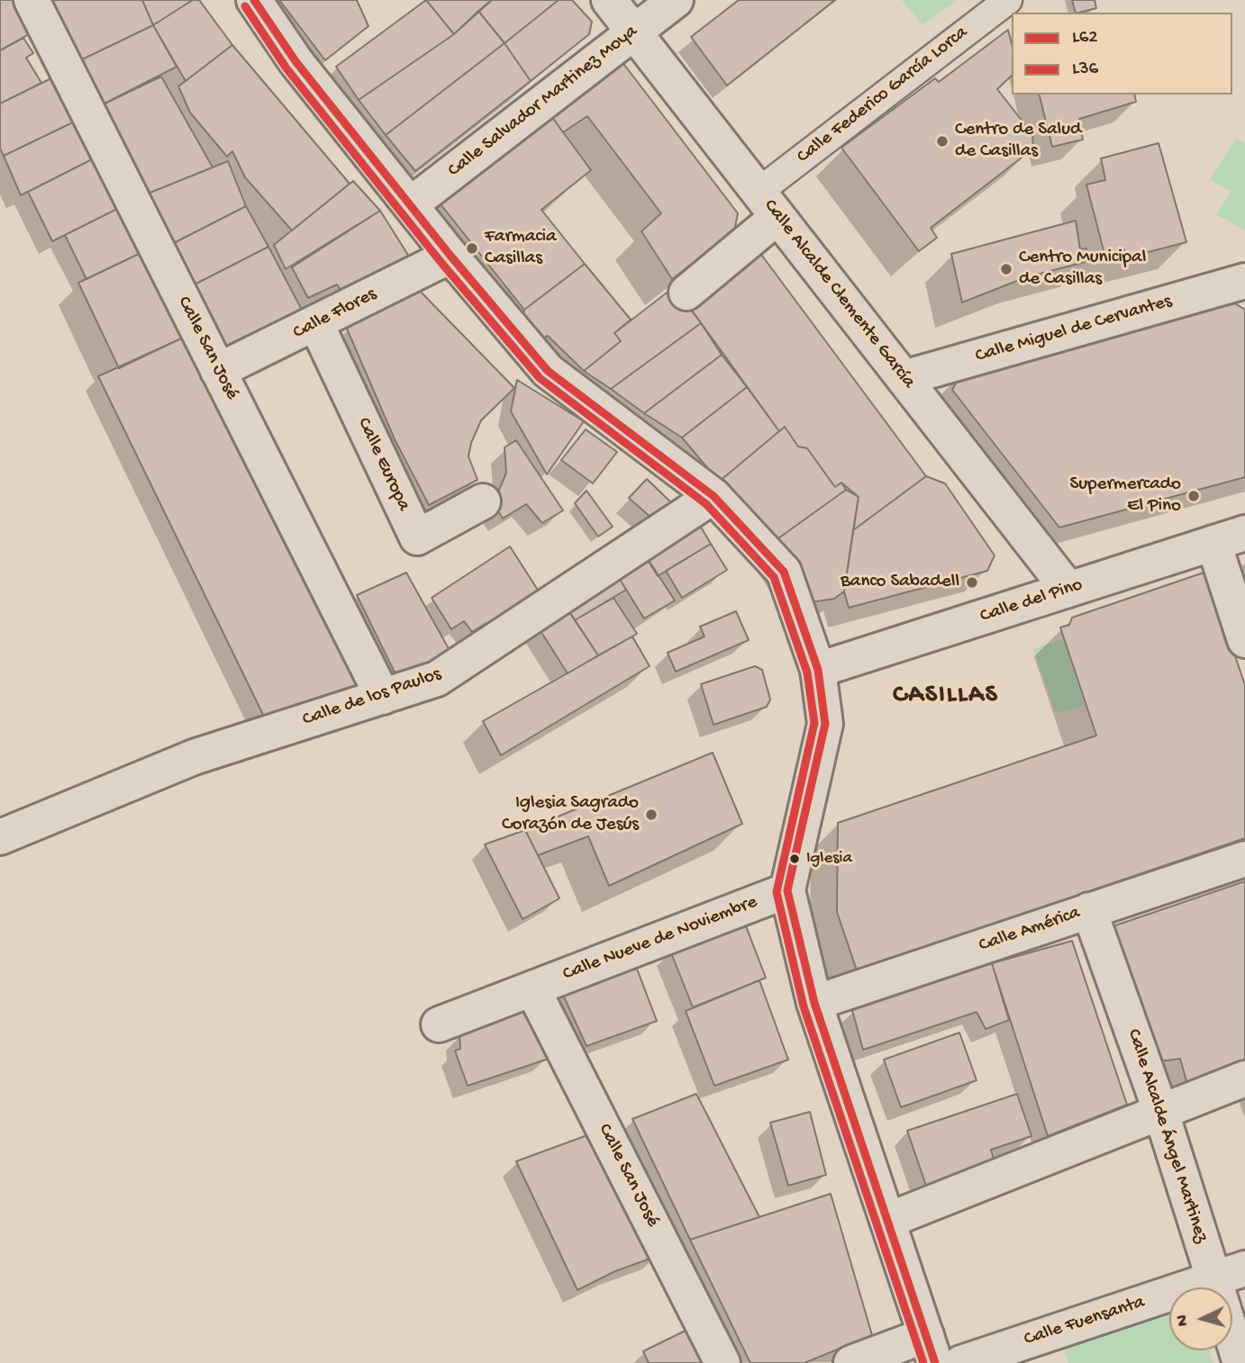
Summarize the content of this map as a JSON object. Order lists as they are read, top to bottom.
{
  "streets": {
    "street": [
      "Calle Federico García Lorca",
      "Calle Salvador Martinez Moya",
      "Calle Alcalde Clemente García",
      "Calle Flores",
      "Calle Miguel de Cervantes",
      "Calle San José",
      "Calle Europa",
      "Calle del Pino",
      "Calle de los Paulos",
      "Calle América",
      "Calle Nueve de Noviembre",
      "Calle Alcalde Ángel Martinez",
      "Calle Fuensanta"
    ]
  },
  "crossings": [
    ["Calle Federico García Lorca", "Calle Alcalde Clemente García"],
    ["Calle Salvador Martinez Moya", "Calle Alcalde Clemente García"],
    ["Calle Alcalde Clemente García", "Calle Miguel de Cervantes"],
    ["Calle Alcalde Clemente García", "Calle del Pino"],
    ["Calle Flores", "Calle San José"],
    ["Calle Flores", "Calle Europa"],
    ["Calle San José", "Calle de los Paulos"],
    ["Calle San José", "Calle Nueve de Noviembre"],
    ["Calle América", "Calle Alcalde Ángel Martinez"],
    ["Calle Alcalde Ángel Martinez", "Calle Fuensanta"]
  ],
  "districts": ["CASILLAS"],
  "places": [
    "Centro de Salud de Casillas",
    "Farmacia Casillas",
    "Centro Municipal de Casillas",
    "Supermercado El Pino",
    "Banco Sabadell",
    "Iglesia Sagrado Corazón de Jesús",
    "Iglesia"
  ],
  "lines": ["transit line L62", "transit line L36"],
  "legend": ["L62", "L36"],
  "north": "left"
}
